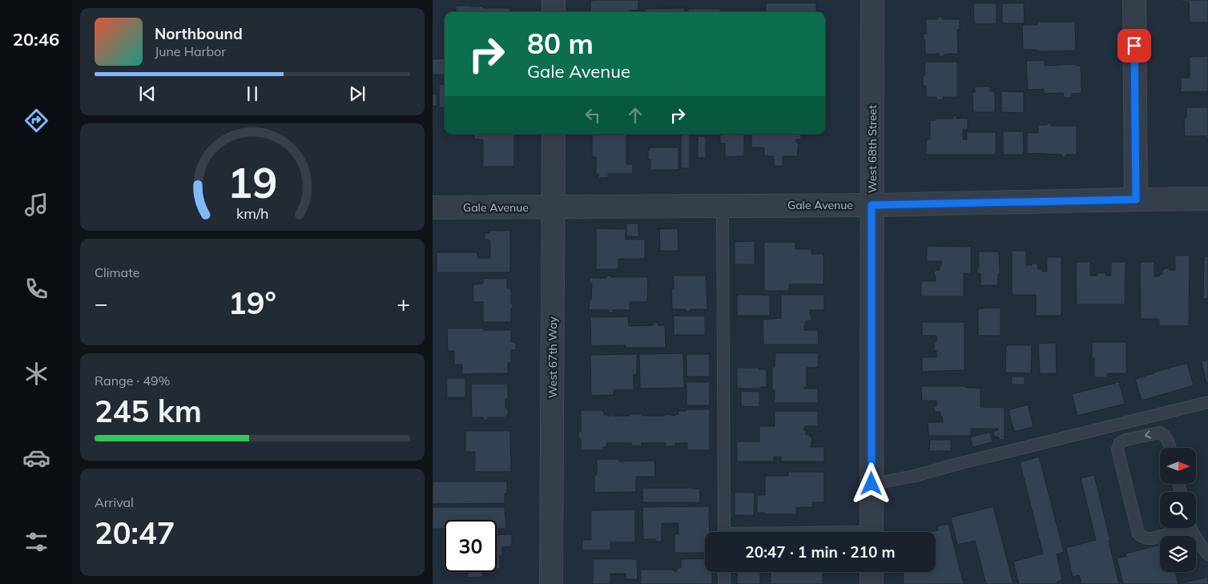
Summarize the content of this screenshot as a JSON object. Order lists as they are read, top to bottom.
{
  "streets": {
    "street": ["West 68th Street", "Gale Avenue", "West 67th Way"]
  },
  "crossings": [
    ["West 68th Street", "Gale Avenue"],
    ["Gale Avenue", "West 67th Way"]
  ],
  "north": "right",
  "page": {
    "tabs": "20:46",
    "turn": ["80 m", "Gale Avenue"],
    "song": ["Northbound", "June Harbor"],
    "tile": [
      "Climate",
      ["Range · 49%", "245 km"],
      ["Arrival", "20:47"]
    ],
    "heat": ["−", "19°", "+"],
    "limit": "30",
    "trip": "20:47 · 1 min · 210 m",
    "gauge": ["19", "km/h"]
  }
}
